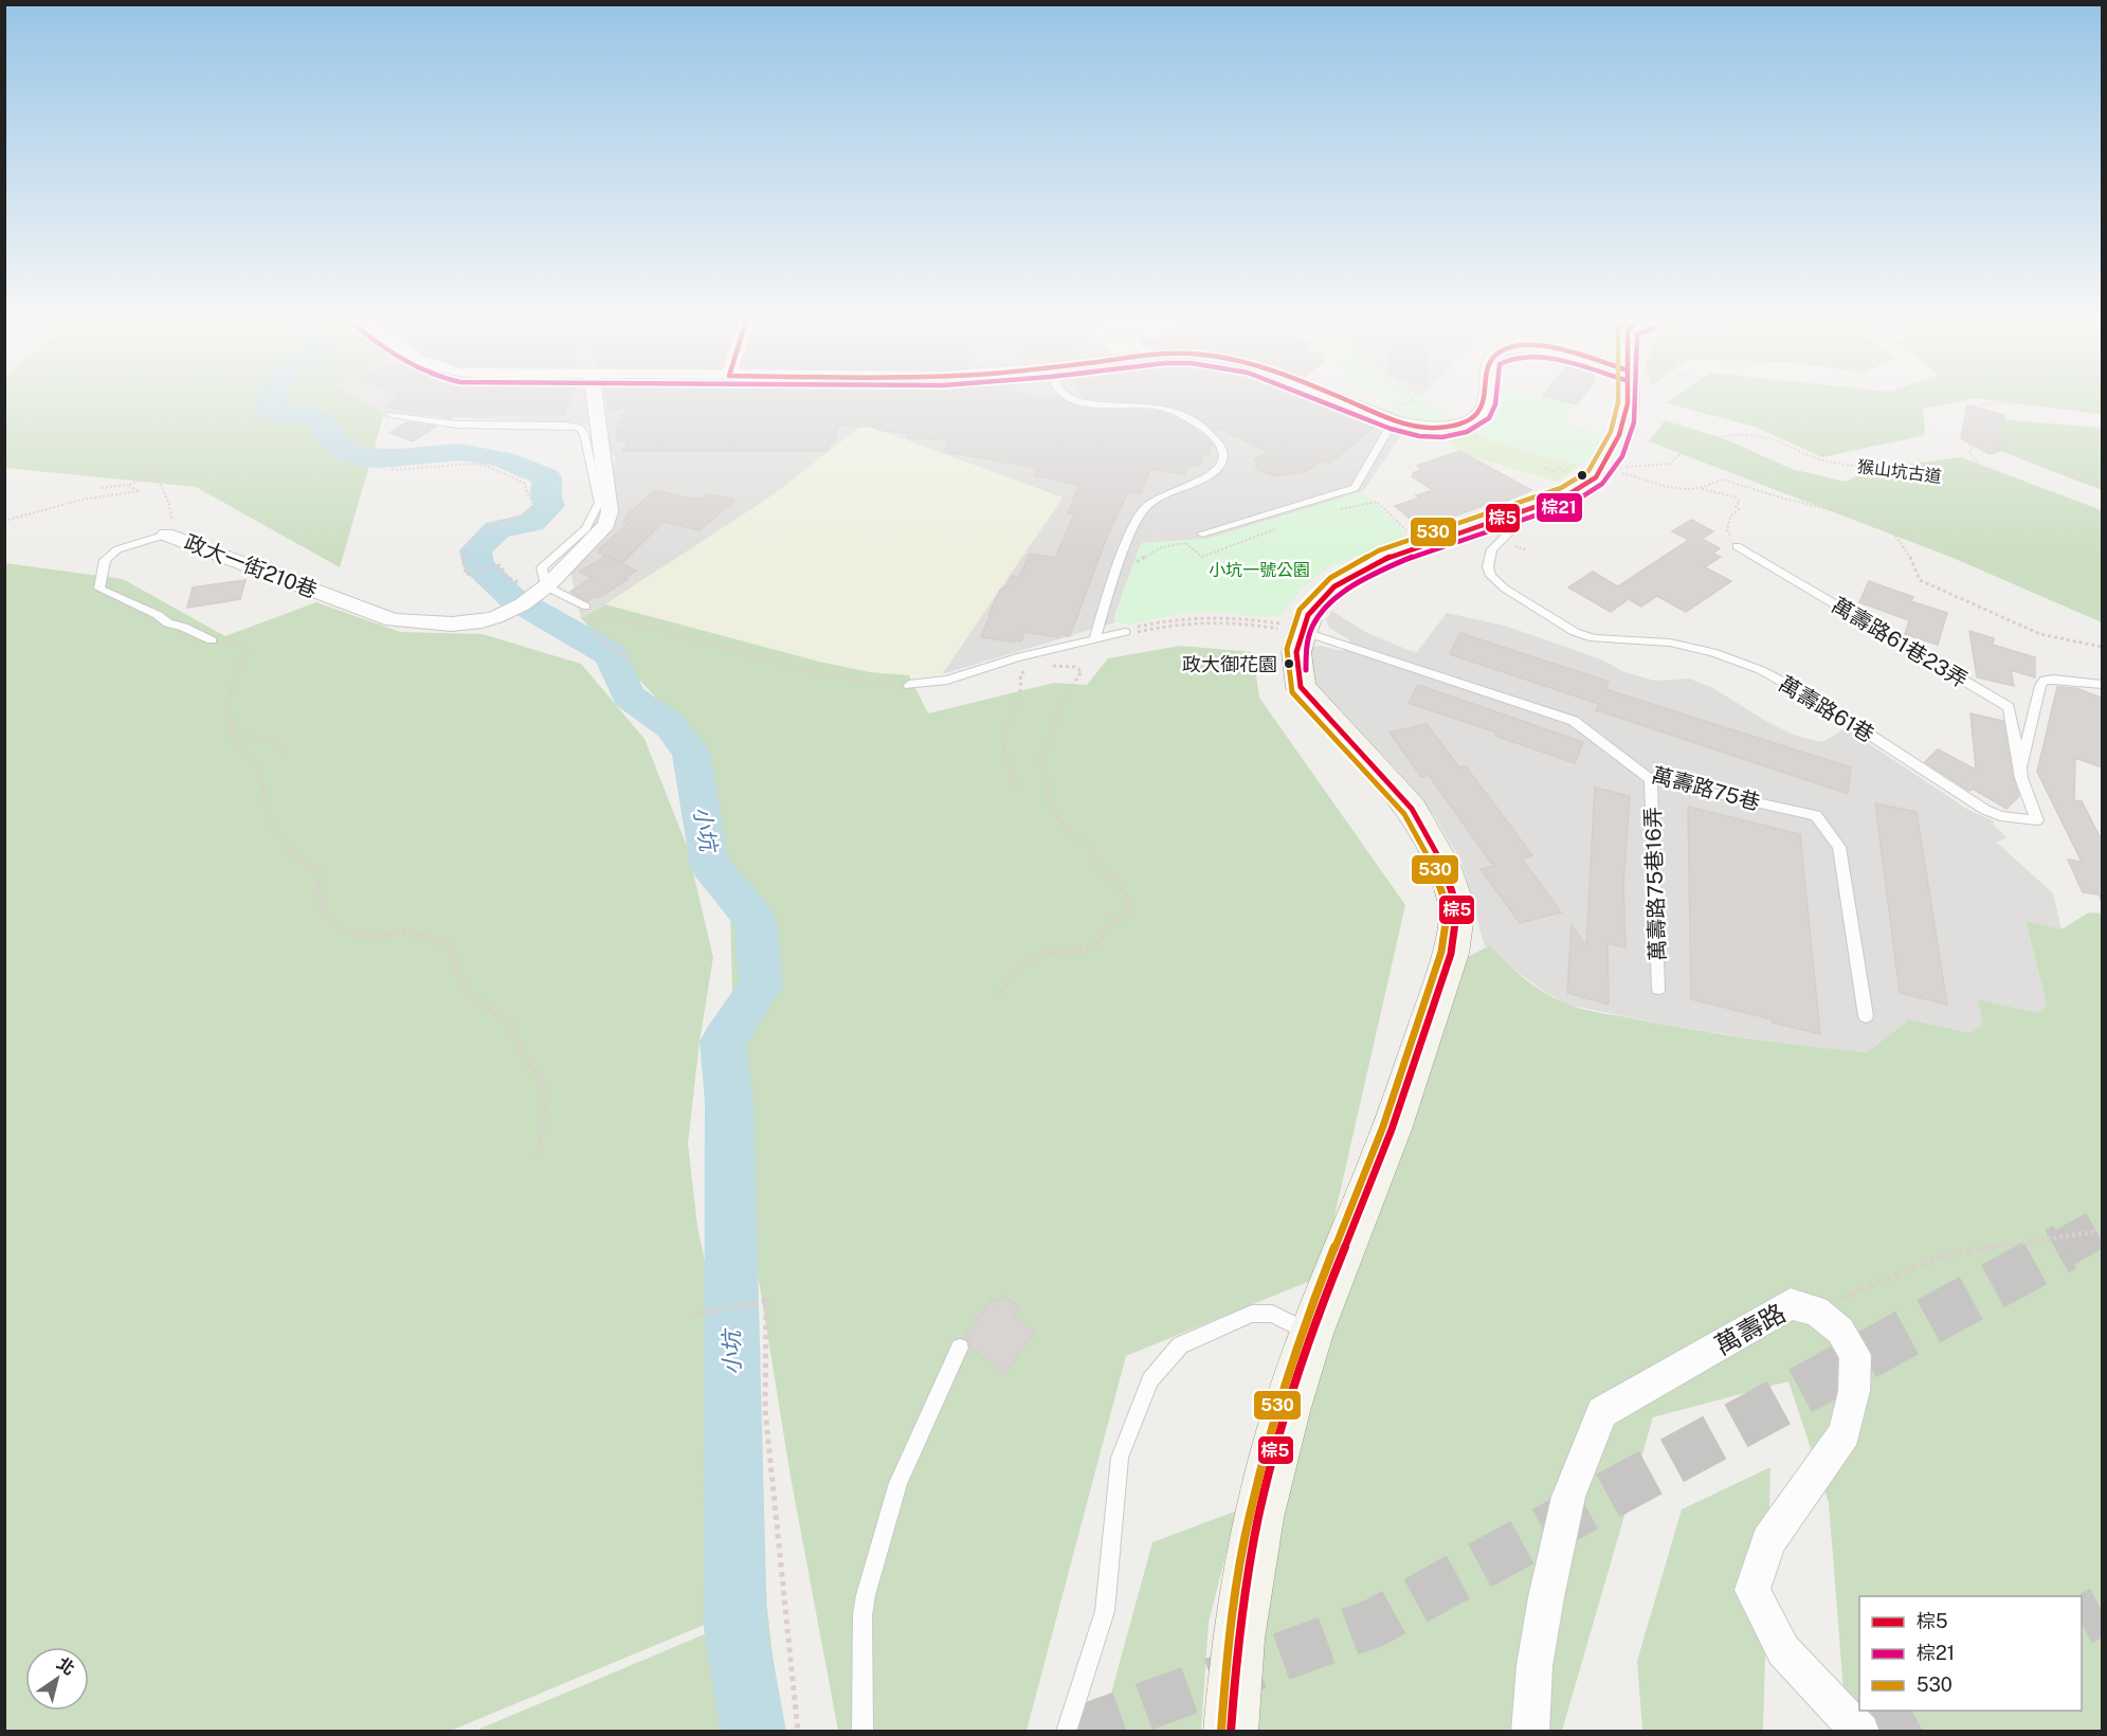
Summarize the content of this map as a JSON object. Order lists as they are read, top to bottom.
{
  "streets": {
    "street": ["政大一街210巷", "萬壽路"],
    "lane": [
      "萬壽路61巷23弄",
      "萬壽路61巷",
      "萬壽路75巷",
      "萬壽路75巷16弄"
    ],
    "path": ["猴山坑古道"]
  },
  "crossings": [
    ["萬壽路61巷23弄", "萬壽路61巷"],
    ["萬壽路75巷", "萬壽路75巷16弄"]
  ],
  "water": ["小坑"],
  "parks": ["小坑一號公園"],
  "places": ["政大御花園"],
  "lines": ["transit line 棕5", "transit line 棕21", "transit line 530"],
  "legend": ["棕5", "棕21", "530"],
  "north": "top right"
}
